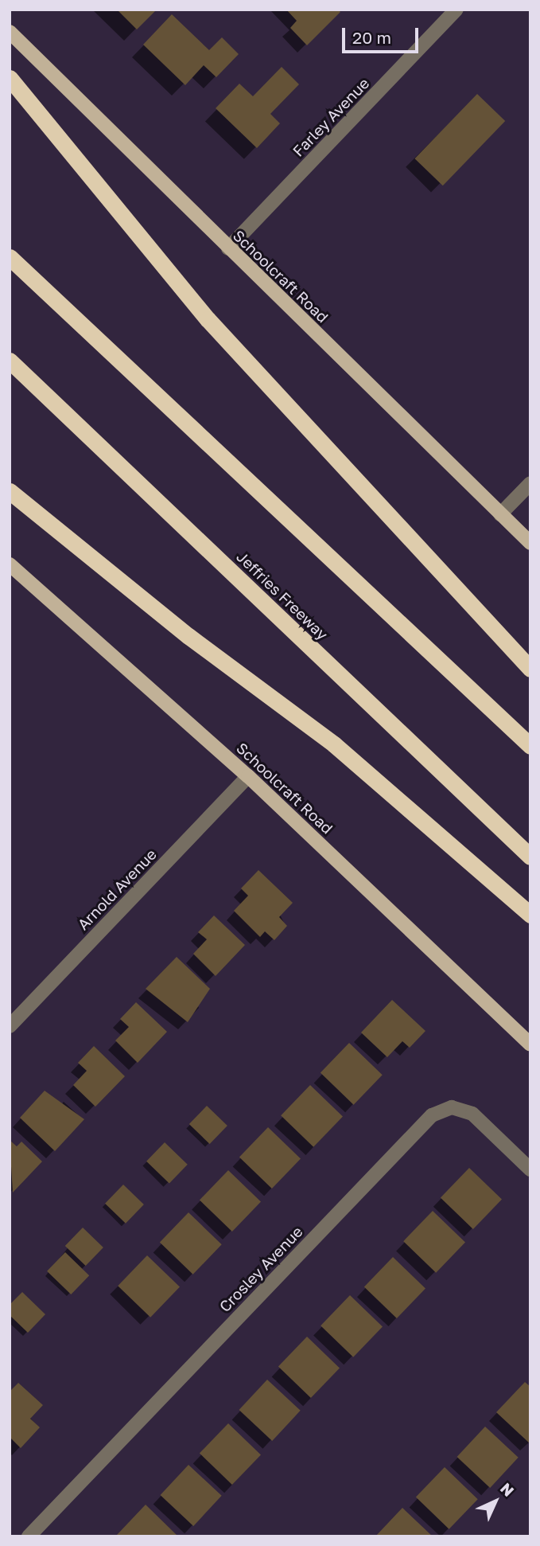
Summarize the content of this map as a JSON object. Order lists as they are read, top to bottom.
{
  "streets": {
    "highway": ["Jeffries Freeway"],
    "main road": ["Schoolcraft Road"],
    "street": ["Farley Avenue", "Arnold Avenue", "Crosley Avenue"]
  },
  "crossings": [
    ["Farley Avenue", "Schoolcraft Road"],
    ["Schoolcraft Road", "Arnold Avenue"]
  ],
  "scale_bar": "20 m",
  "north": "top right"
}
